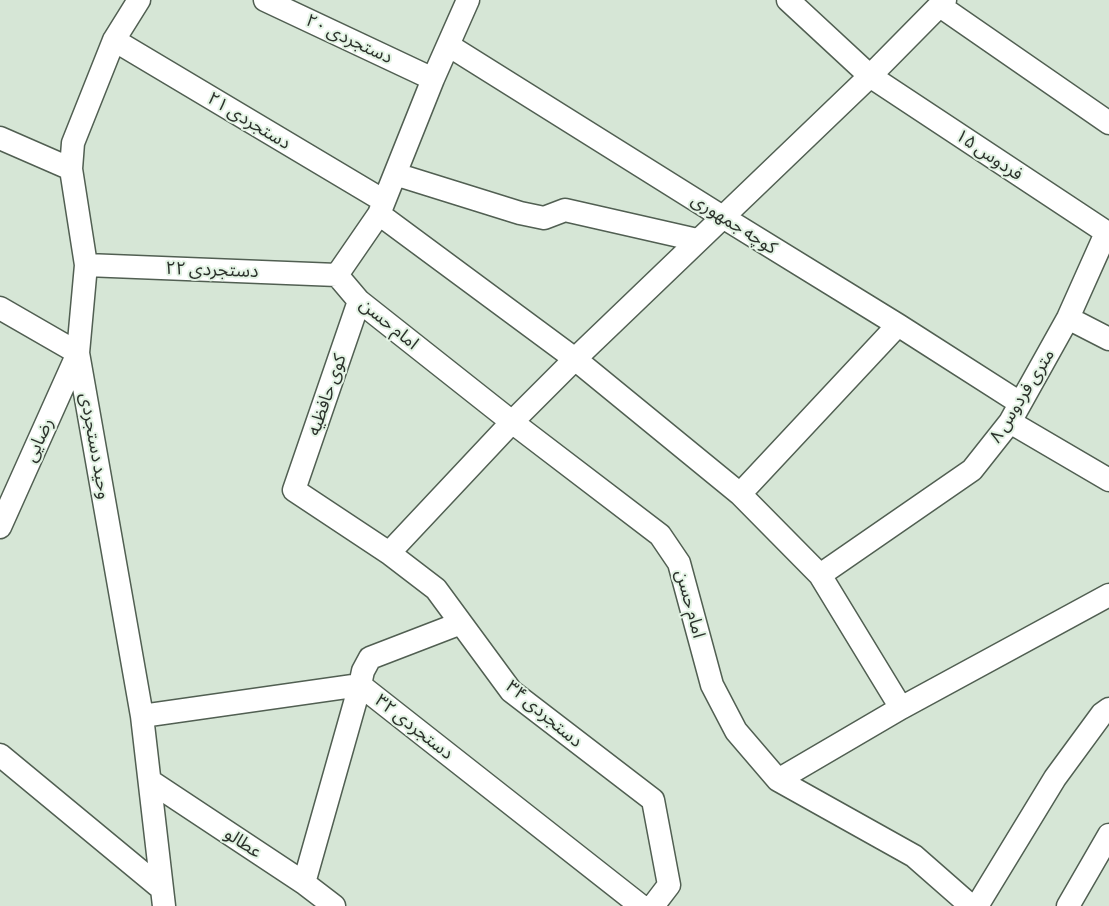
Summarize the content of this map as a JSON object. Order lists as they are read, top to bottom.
{
  "streets": {
    "street": [
      "دستجردی ۲۰",
      "دستجردی ۲۱",
      "فردوس ۱۵",
      "کوچه جمهوری",
      "دستجردی ۲۲",
      "امام حسن",
      "کوی حافظیه",
      "۸ متری فردوس",
      "رضایی",
      "وحید دستجردی",
      "دستجردی ۳۴",
      "دستجردی ۳۲",
      "عطالو"
    ]
  },
  "crossings": [
    ["دستجردی ۲۱", "وحید دستجردی"],
    ["فردوس ۱۵", "۸ متری فردوس"],
    ["کوچه جمهوری", "۸ متری فردوس"],
    ["دستجردی ۲۲", "امام حسن"],
    ["دستجردی ۲۲", "وحید دستجردی"],
    ["امام حسن", "کوی حافظیه"],
    ["کوی حافظیه", "دستجردی ۳۴"],
    ["رضایی", "وحید دستجردی"],
    ["وحید دستجردی", "دستجردی ۳۲"],
    ["وحید دستجردی", "عطالو"]
  ]
}
